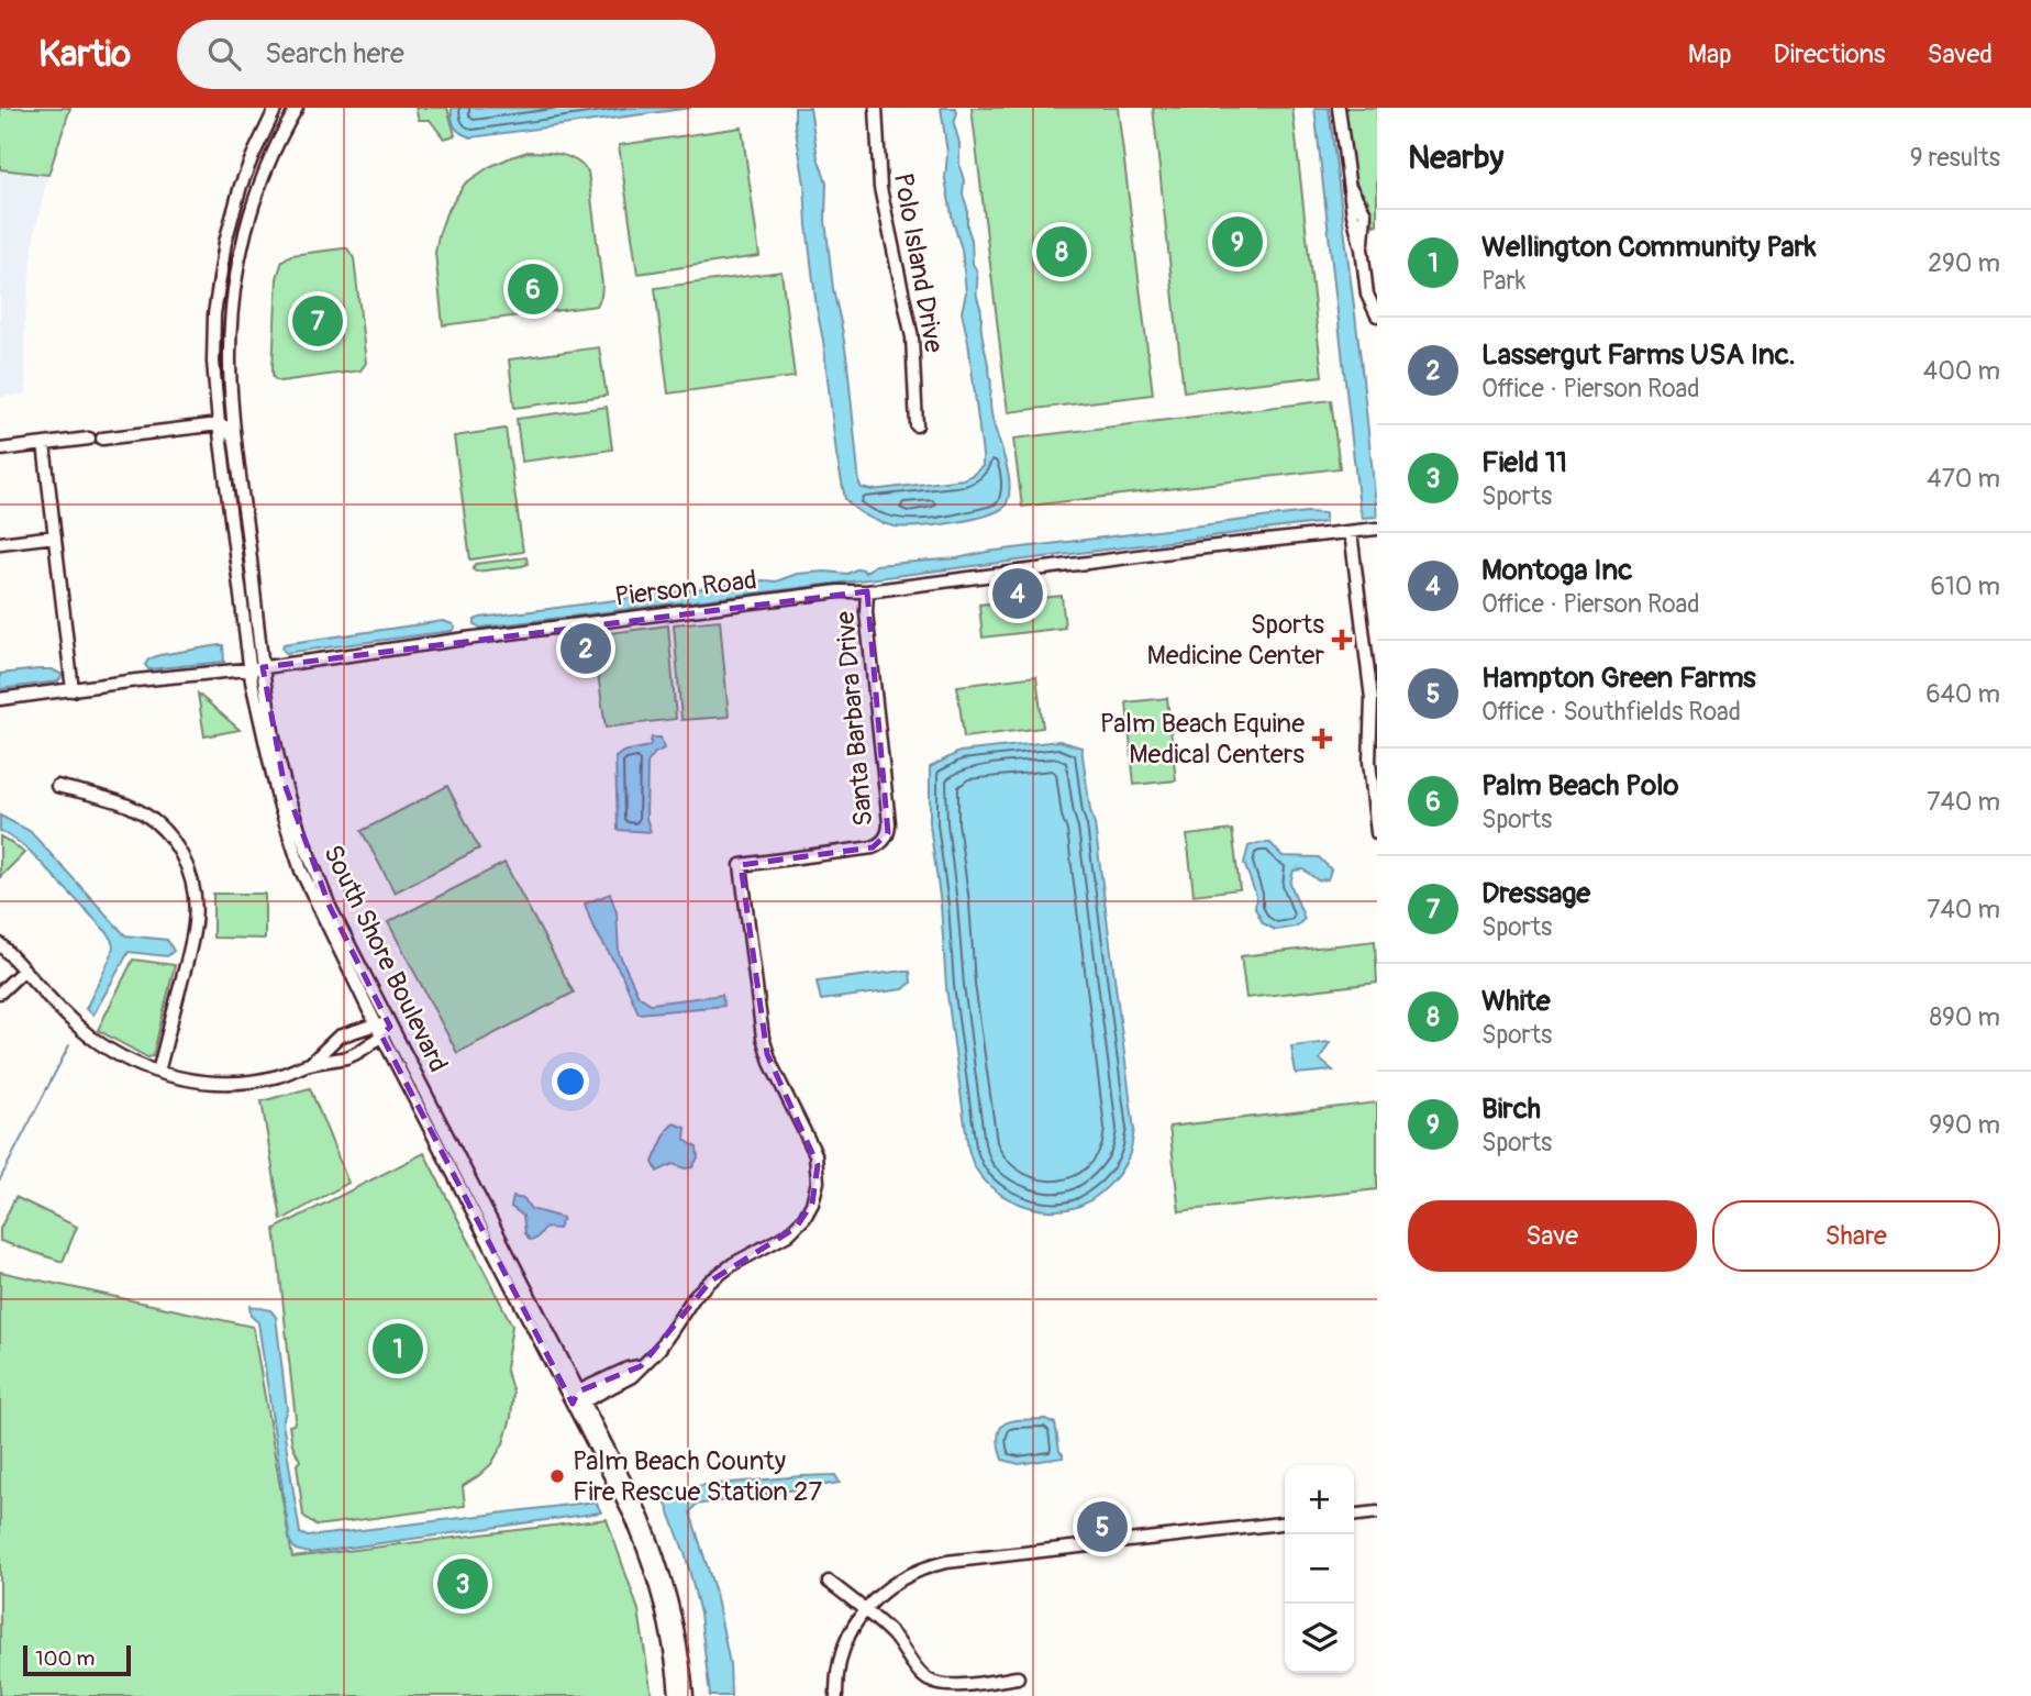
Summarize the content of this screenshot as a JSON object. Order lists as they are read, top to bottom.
{
  "streets": {
    "street": [
      "Polo Island Drive",
      "Pierson Road",
      "Santa Barbara Drive",
      "South Shore Boulevard"
    ]
  },
  "crossings": [
    ["Pierson Road", "Santa Barbara Drive"],
    ["Pierson Road", "South Shore Boulevard"],
    ["Santa Barbara Drive", "South Shore Boulevard"]
  ],
  "places": {
    "health": ["Sports Medicine Center", "Palm Beach Equine Medical Centers"],
    "other": ["Palm Beach County Fire Rescue Station 27"]
  },
  "scale_bar": "100 m",
  "page": {
    "header": "Kartio",
    "search": "Search here",
    "nav": ["Map", "Directions", "Saved"],
    "heading": ["Nearby", "9 results"],
    "list": [
      {
        "mark": "1",
        "name": "Wellington Community Park",
        "note": "Park",
        "value": "290 m"
      },
      {
        "mark": "2",
        "name": "Lassergut Farms USA Inc.",
        "note": "Office · Pierson Road",
        "value": "400 m"
      },
      {
        "mark": "3",
        "name": "Field 11",
        "note": "Sports",
        "value": "470 m"
      },
      {
        "mark": "4",
        "name": "Montoga Inc",
        "note": "Office · Pierson Road",
        "value": "610 m"
      },
      {
        "mark": "5",
        "name": "Hampton Green Farms",
        "note": "Office · Southfields Road",
        "value": "640 m"
      },
      {
        "mark": "6",
        "name": "Palm Beach Polo",
        "note": "Sports",
        "value": "740 m"
      },
      {
        "mark": "7",
        "name": "Dressage",
        "note": "Sports",
        "value": "740 m"
      },
      {
        "mark": "8",
        "name": "White",
        "note": "Sports",
        "value": "890 m"
      },
      {
        "mark": "9",
        "name": "Birch",
        "note": "Sports",
        "value": "990 m"
      }
    ],
    "pins": [
      "9",
      "8",
      "6",
      "7",
      "4",
      "2",
      "1",
      "5",
      "3"
    ],
    "buttons": ["Save", "Share"],
    "map_buttons": ["+", "−"],
    "scale": "100 m"
  }
}
